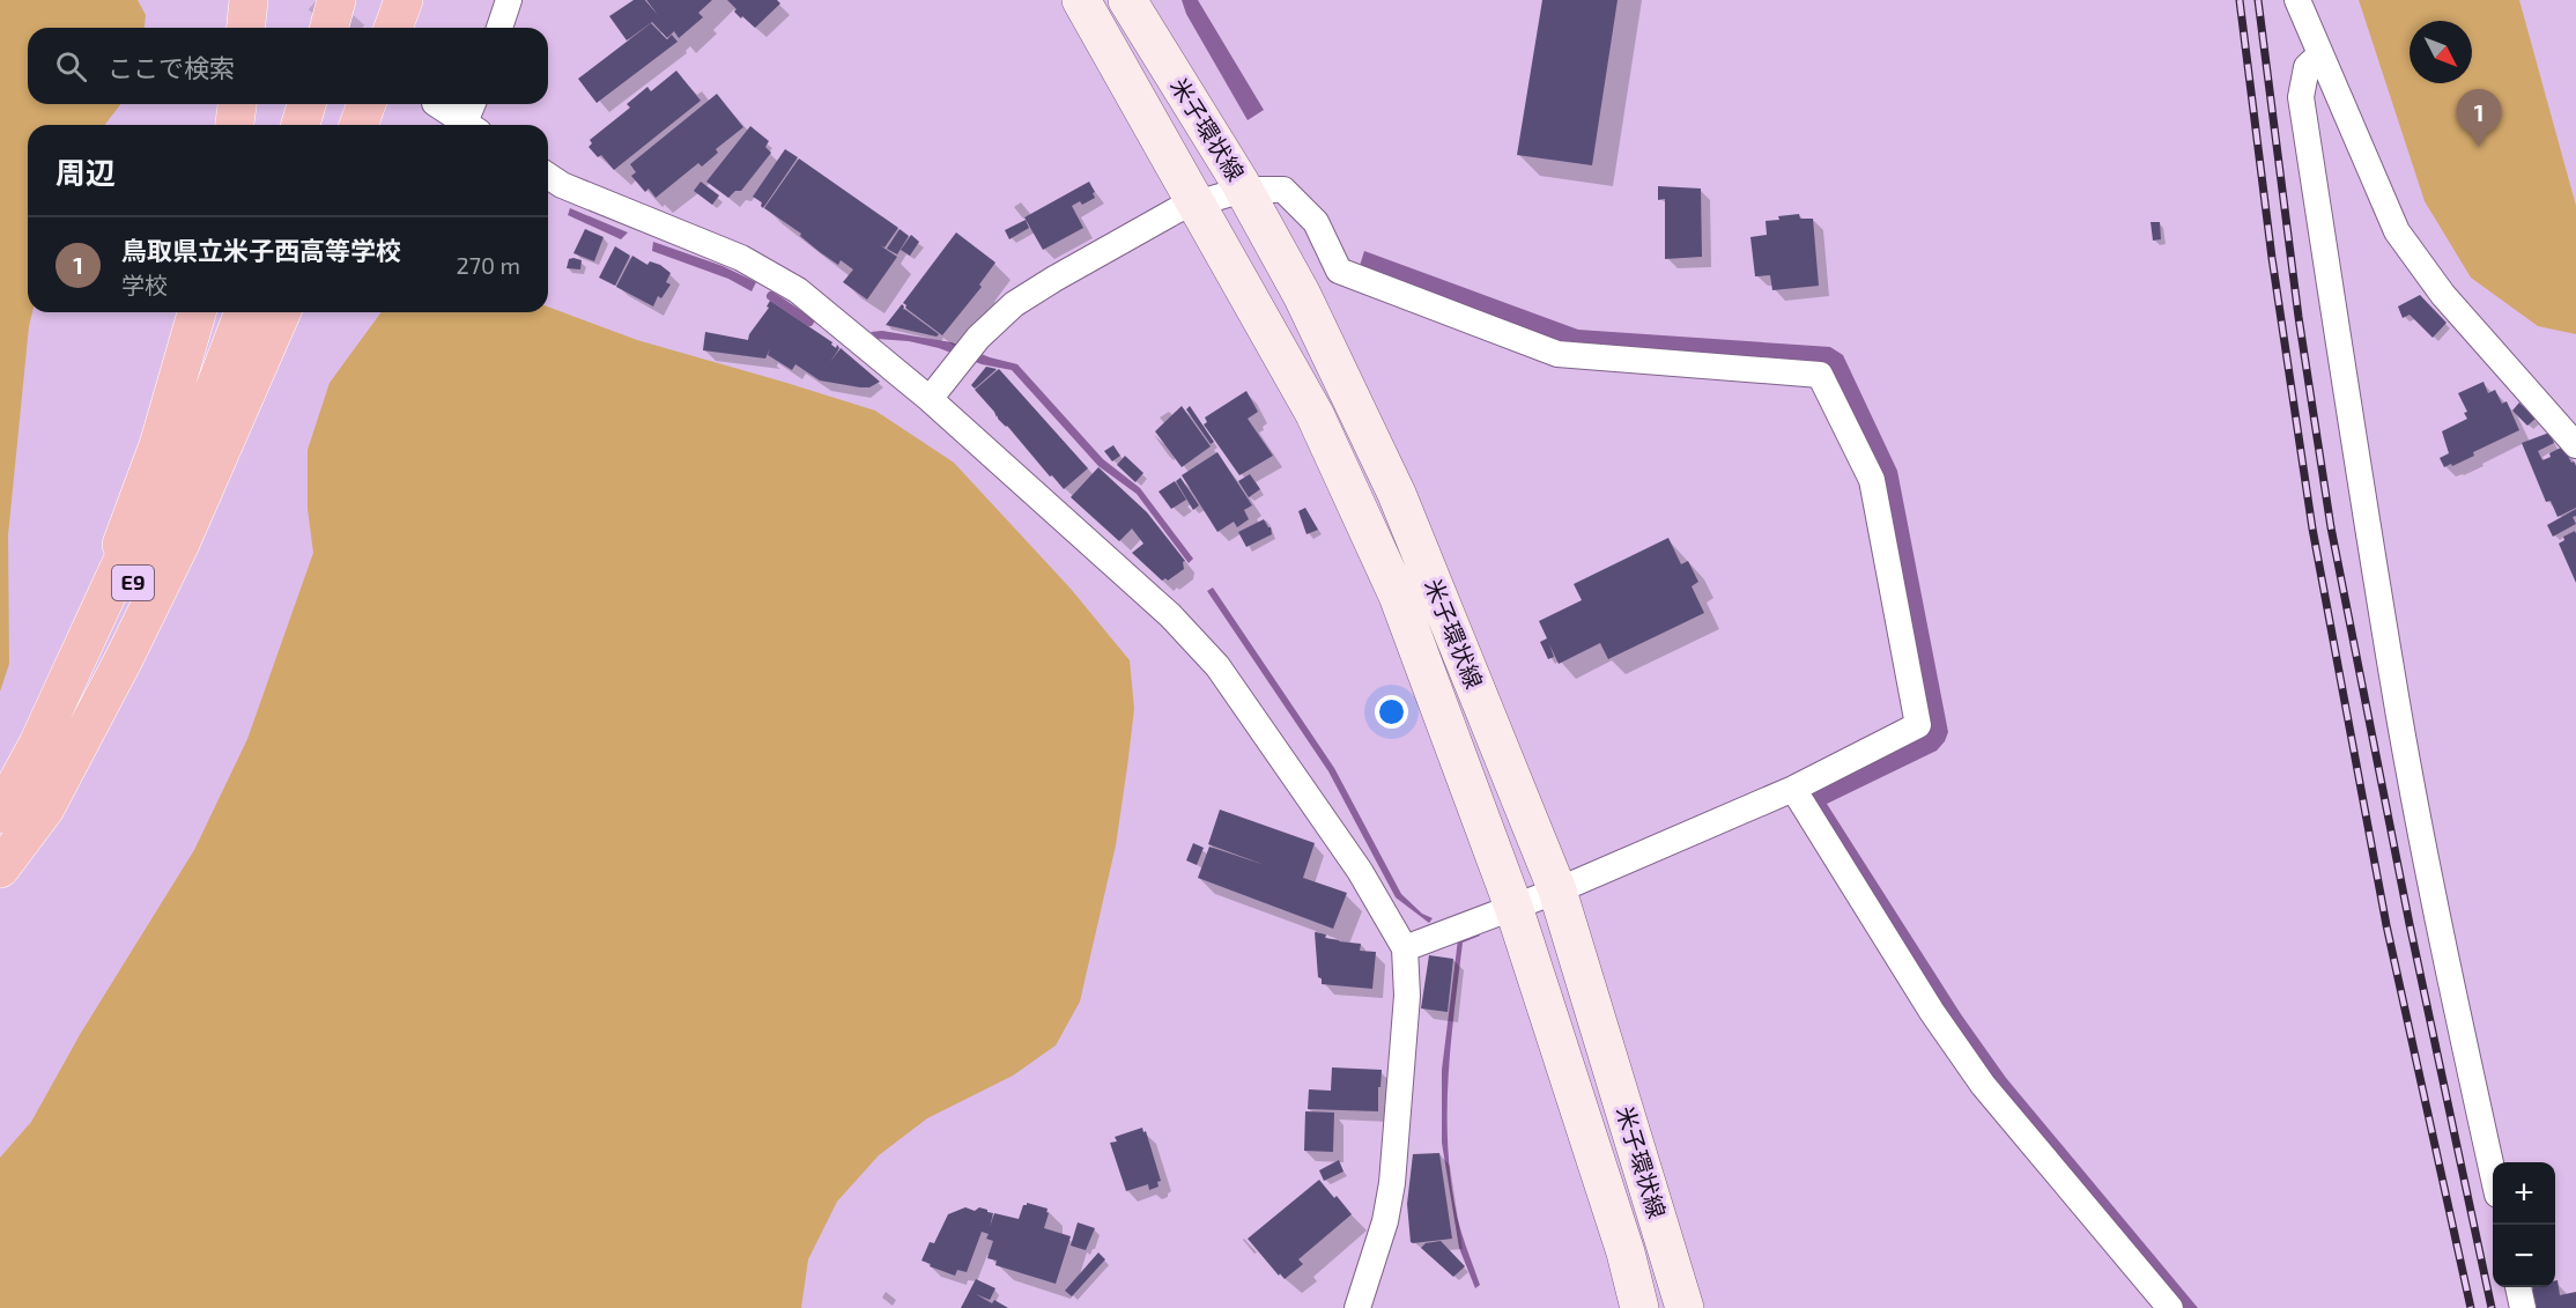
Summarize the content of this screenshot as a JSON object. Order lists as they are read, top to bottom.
{
  "streets": {
    "highway": ["E9"],
    "main road": ["米子環状線"]
  },
  "north": "bottom right",
  "page": {
    "search": "ここで検索",
    "pins": "1",
    "heading": "周辺",
    "list": [
      {
        "mark": "1",
        "name": "鳥取県立米子西高等学校",
        "note": "学校",
        "value": "270 m"
      }
    ],
    "map_buttons": ["+", "−"]
  }
}
